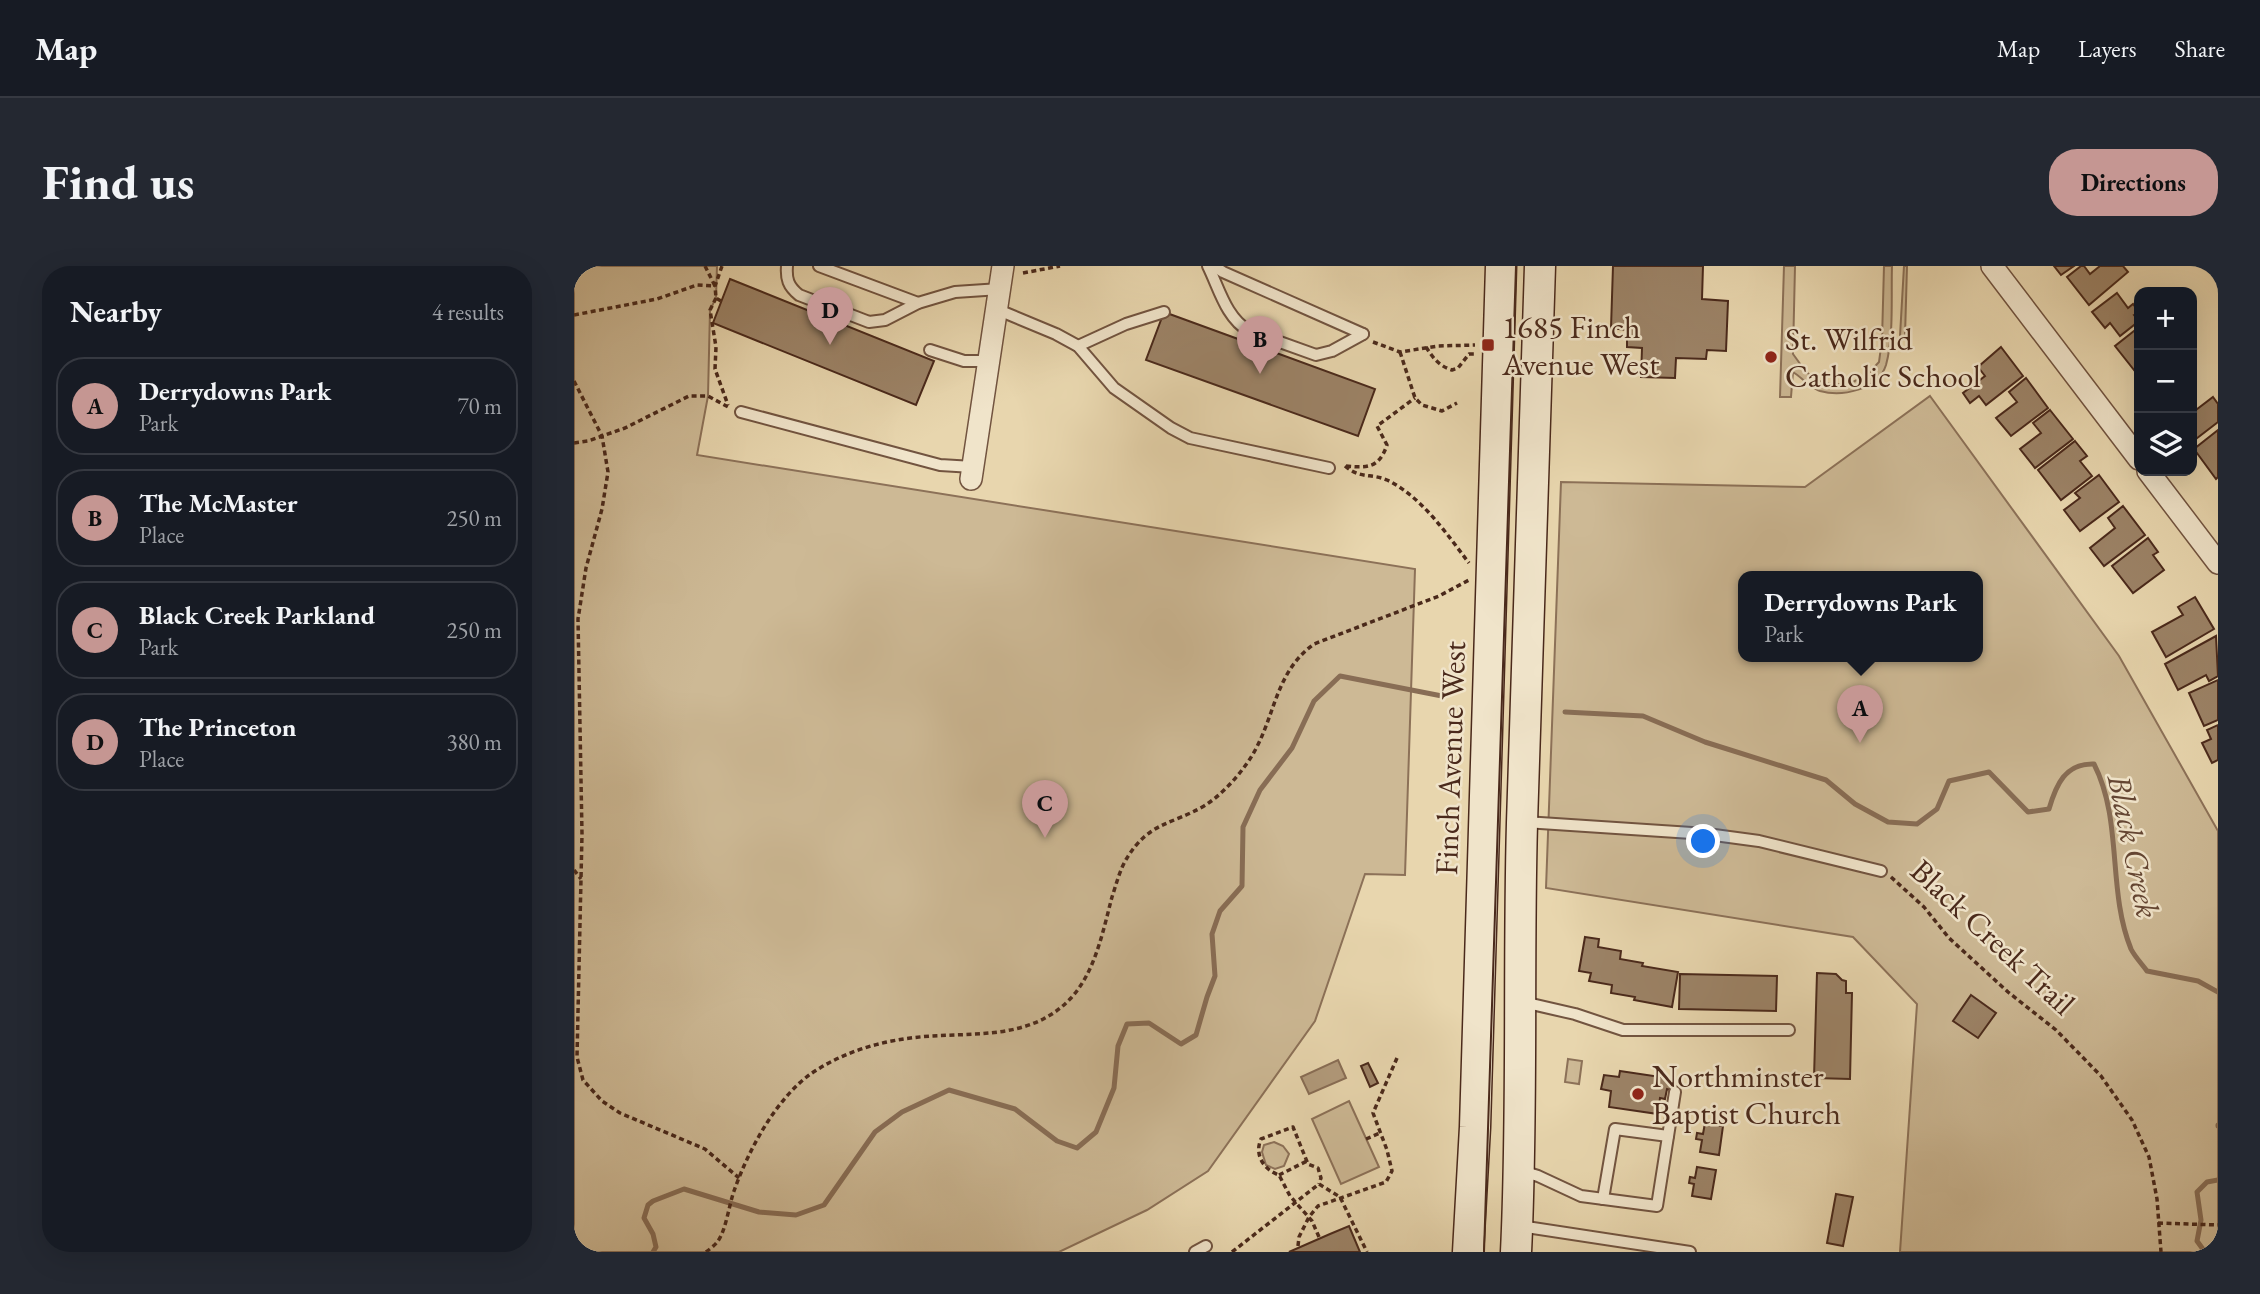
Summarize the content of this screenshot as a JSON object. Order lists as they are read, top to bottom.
{
  "streets": {
    "main road": ["Finch Avenue West"],
    "lane": ["Black Creek Trail"]
  },
  "water": ["Black Creek"],
  "places": {
    "transit": ["1685 Finch Avenue West"],
    "other": ["St. Wilfrid Catholic School", "Northminster Baptist Church"]
  },
  "page": {
    "header": "Map",
    "nav": ["Map", "Layers", "Share"],
    "buttons": "Directions",
    "title": "Find us",
    "heading": ["Nearby", "4 results"],
    "map_buttons": ["+", "−"],
    "pins": [
      "D",
      "B",
      "A",
      "C"
    ],
    "list": [
      {
        "mark": "A",
        "name": "Derrydowns Park",
        "note": "Park",
        "value": "70 m"
      },
      {
        "mark": "B",
        "name": "The McMaster",
        "note": "Place",
        "value": "250 m"
      },
      {
        "mark": "C",
        "name": "Black Creek Parkland",
        "note": "Park",
        "value": "250 m"
      },
      {
        "mark": "D",
        "name": "The Princeton",
        "note": "Place",
        "value": "380 m"
      }
    ],
    "popup": ["Derrydowns Park", "Park"]
  }
}
